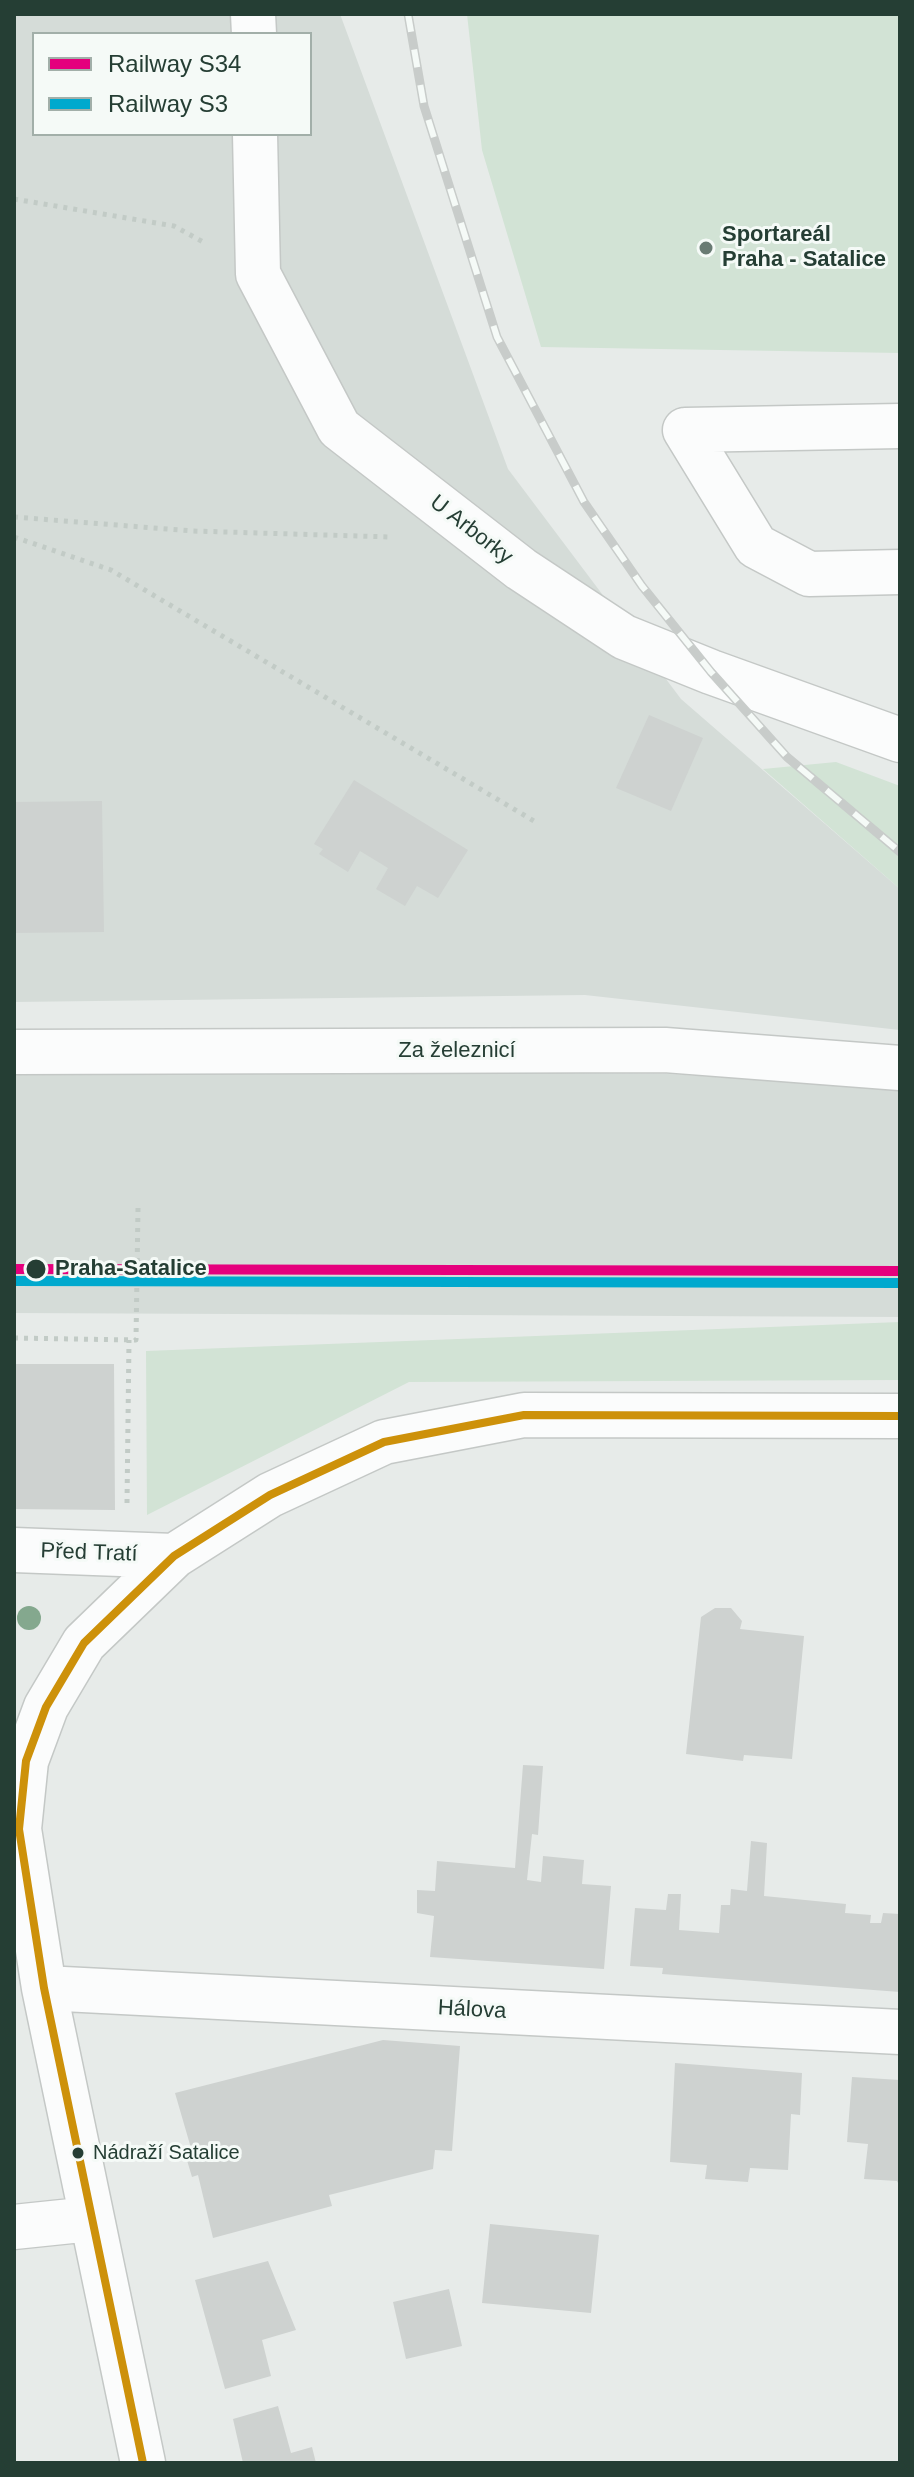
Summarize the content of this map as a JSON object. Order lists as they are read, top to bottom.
{
  "streets": {
    "street": [
      "U Arborky",
      "Za železnicí",
      "Před Tratí",
      "Hálova"
    ]
  },
  "places": ["Sportareál Praha - Satalice", "Praha-Satalice", "Nádraží Satalice"],
  "lines": ["rail line S34", "rail line S3"],
  "legend": ["Railway S34", "Railway S3"]
}
